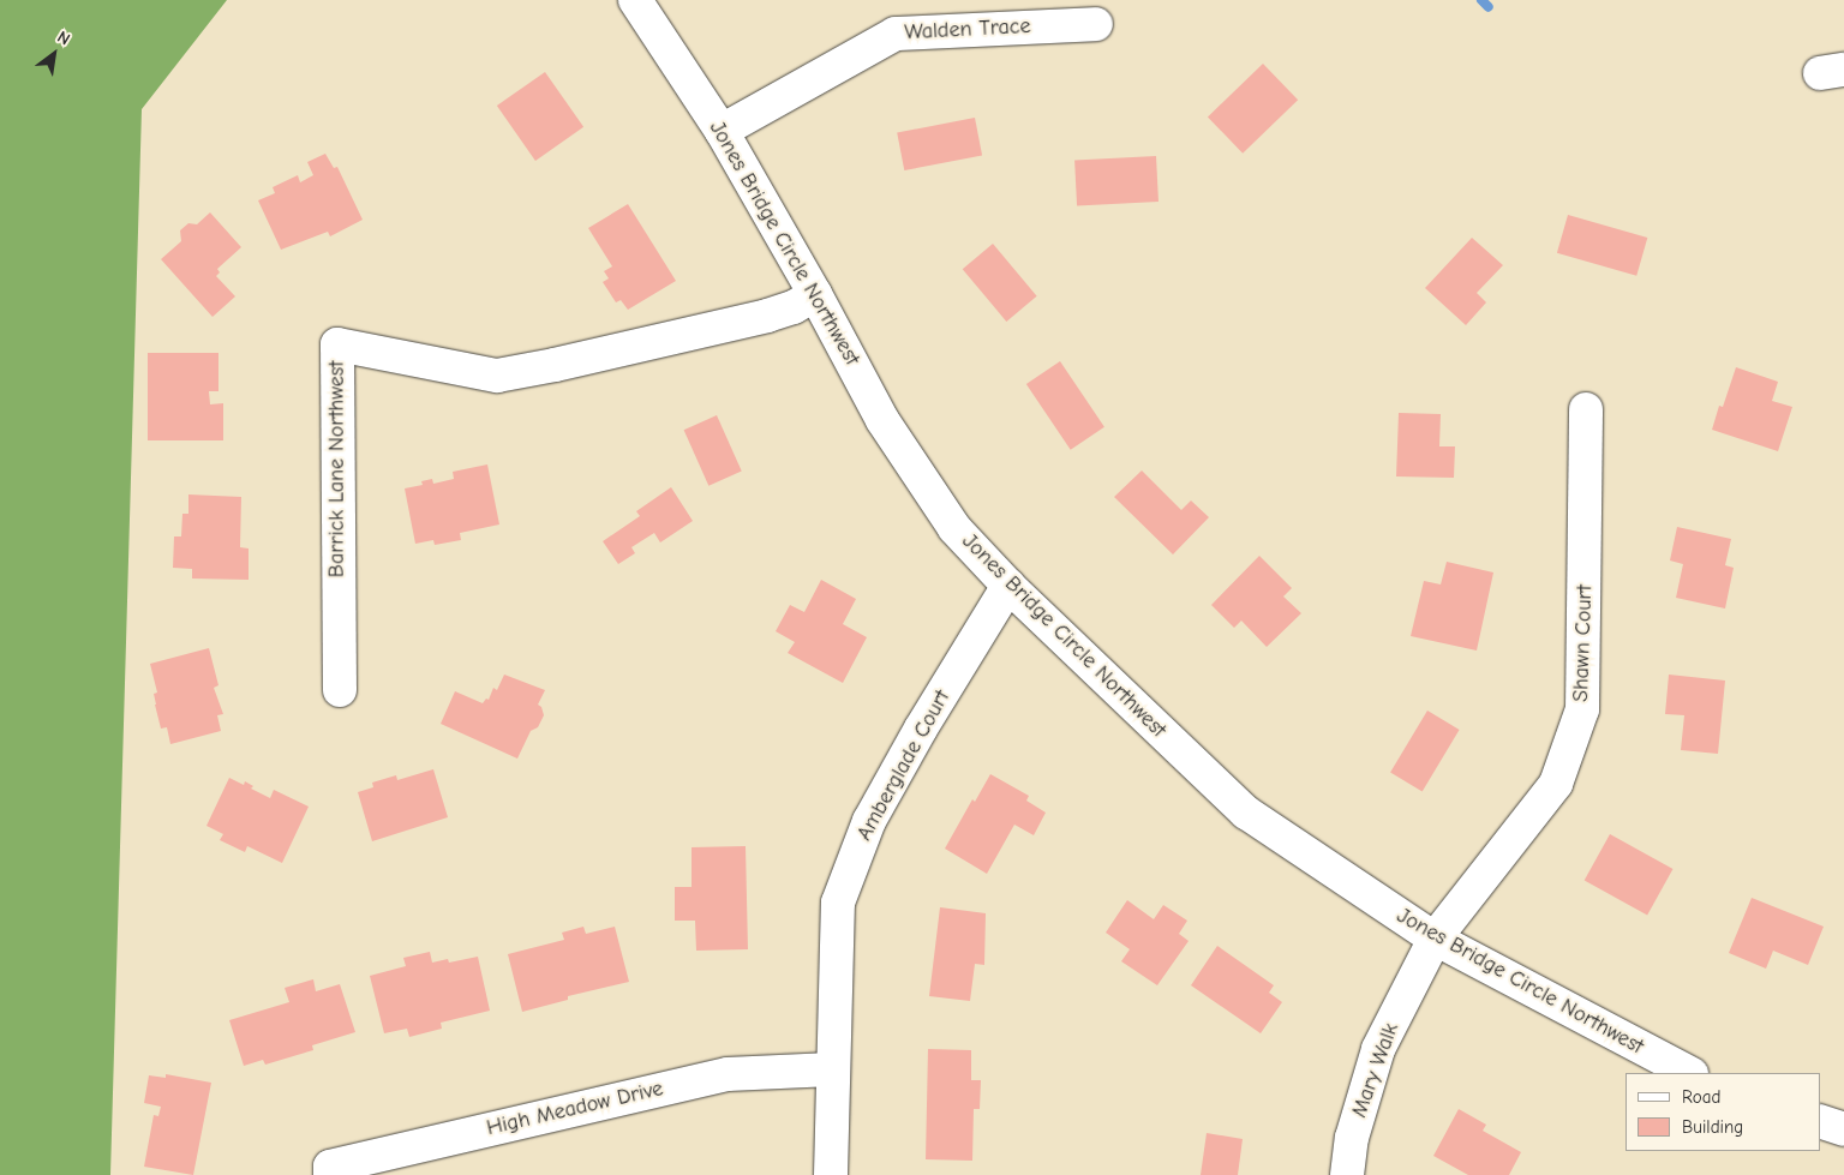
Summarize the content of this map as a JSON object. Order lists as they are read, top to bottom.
{
  "streets": {
    "street": [
      "Walden Trace",
      "Jones Bridge Circle Northwest",
      "Barrick Lane Northwest",
      "Shawn Court",
      "Amberglade Court",
      "Mary Walk",
      "High Meadow Drive"
    ]
  },
  "crossings": [
    ["Walden Trace", "Jones Bridge Circle Northwest"],
    ["Jones Bridge Circle Northwest", "Barrick Lane Northwest"],
    ["Jones Bridge Circle Northwest", "Shawn Court"],
    ["Jones Bridge Circle Northwest", "Amberglade Court"],
    ["Jones Bridge Circle Northwest", "Mary Walk"],
    ["Shawn Court", "Mary Walk"],
    ["Amberglade Court", "High Meadow Drive"]
  ],
  "legend": ["Road", "Building"],
  "north": "top right"
}
